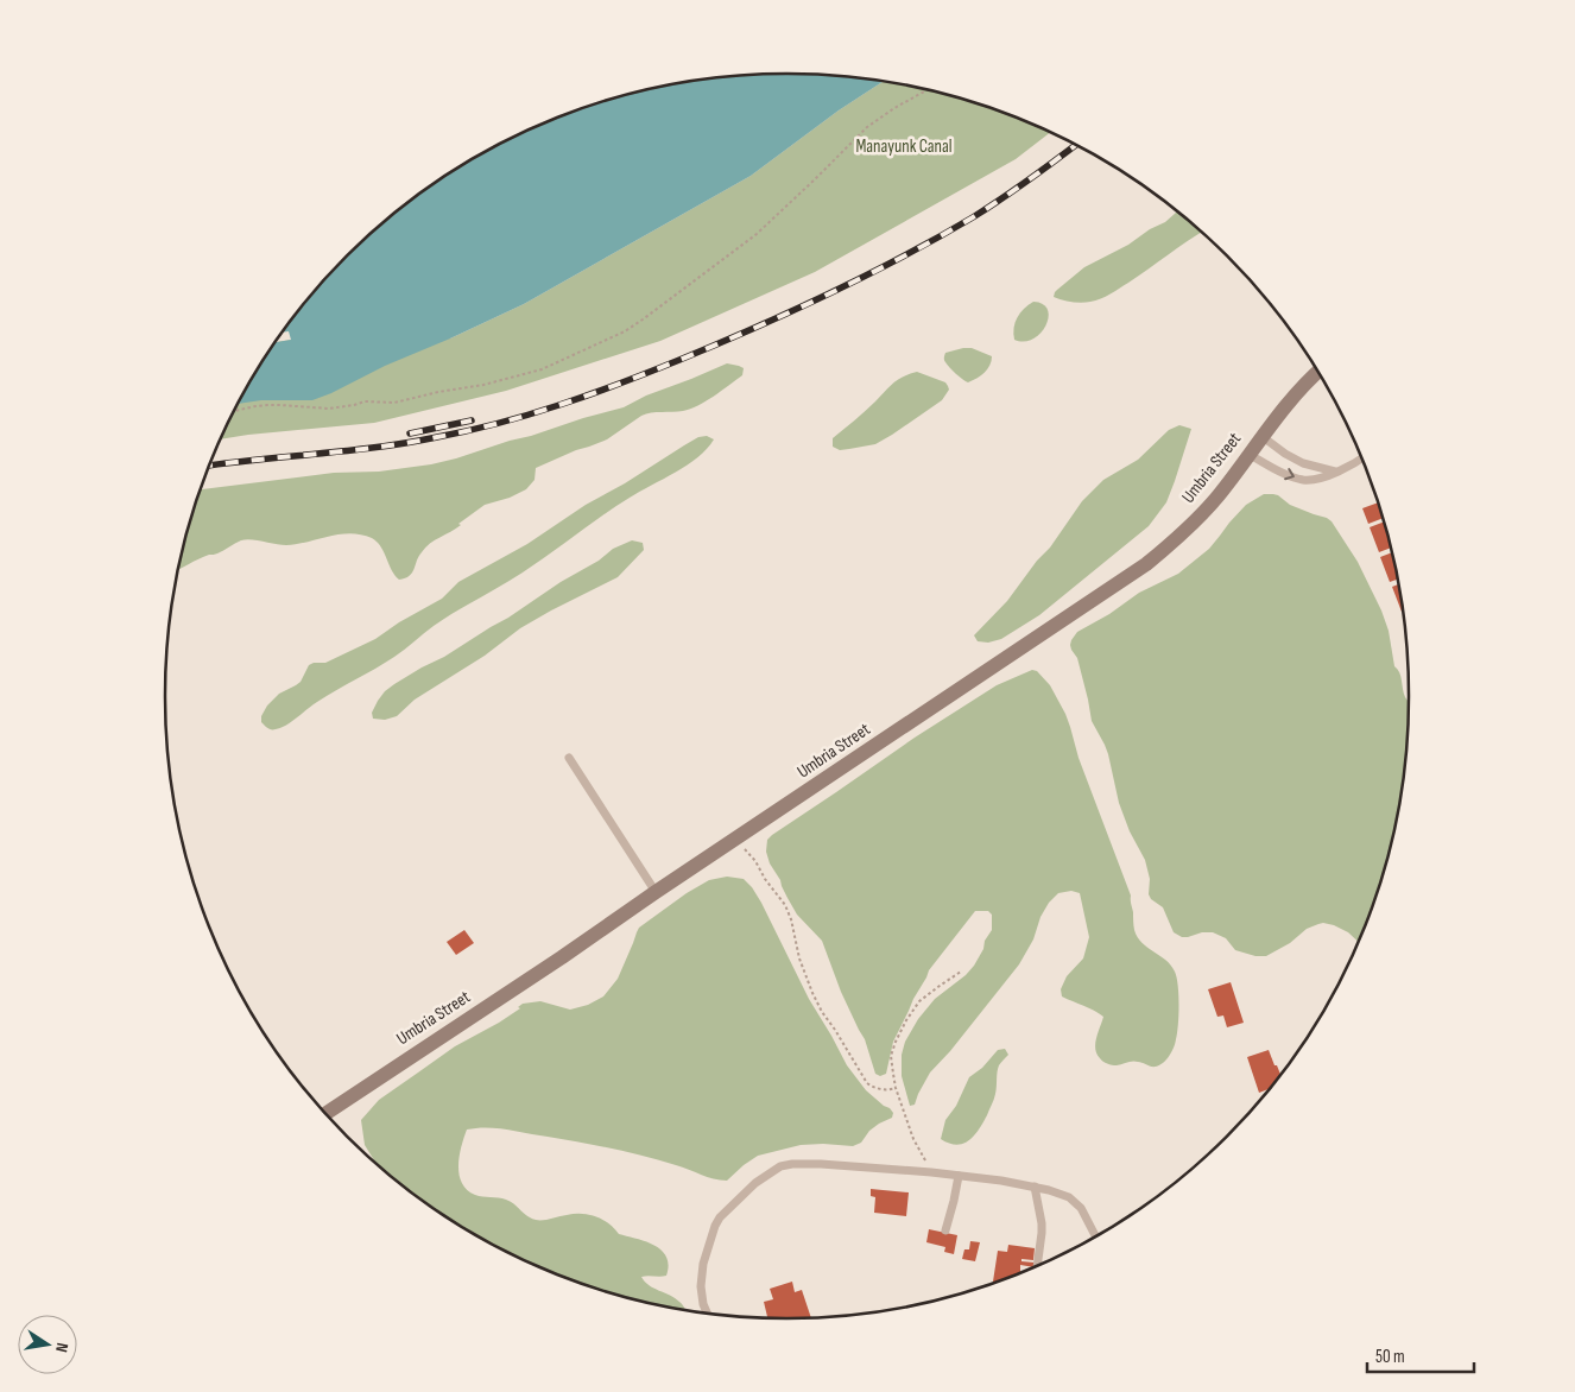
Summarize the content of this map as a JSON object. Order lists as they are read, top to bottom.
{
  "streets": {
    "main road": ["Umbria Street"]
  },
  "parks": ["Manayunk Canal"],
  "scale_bar": "50 m",
  "north": "right"
}
